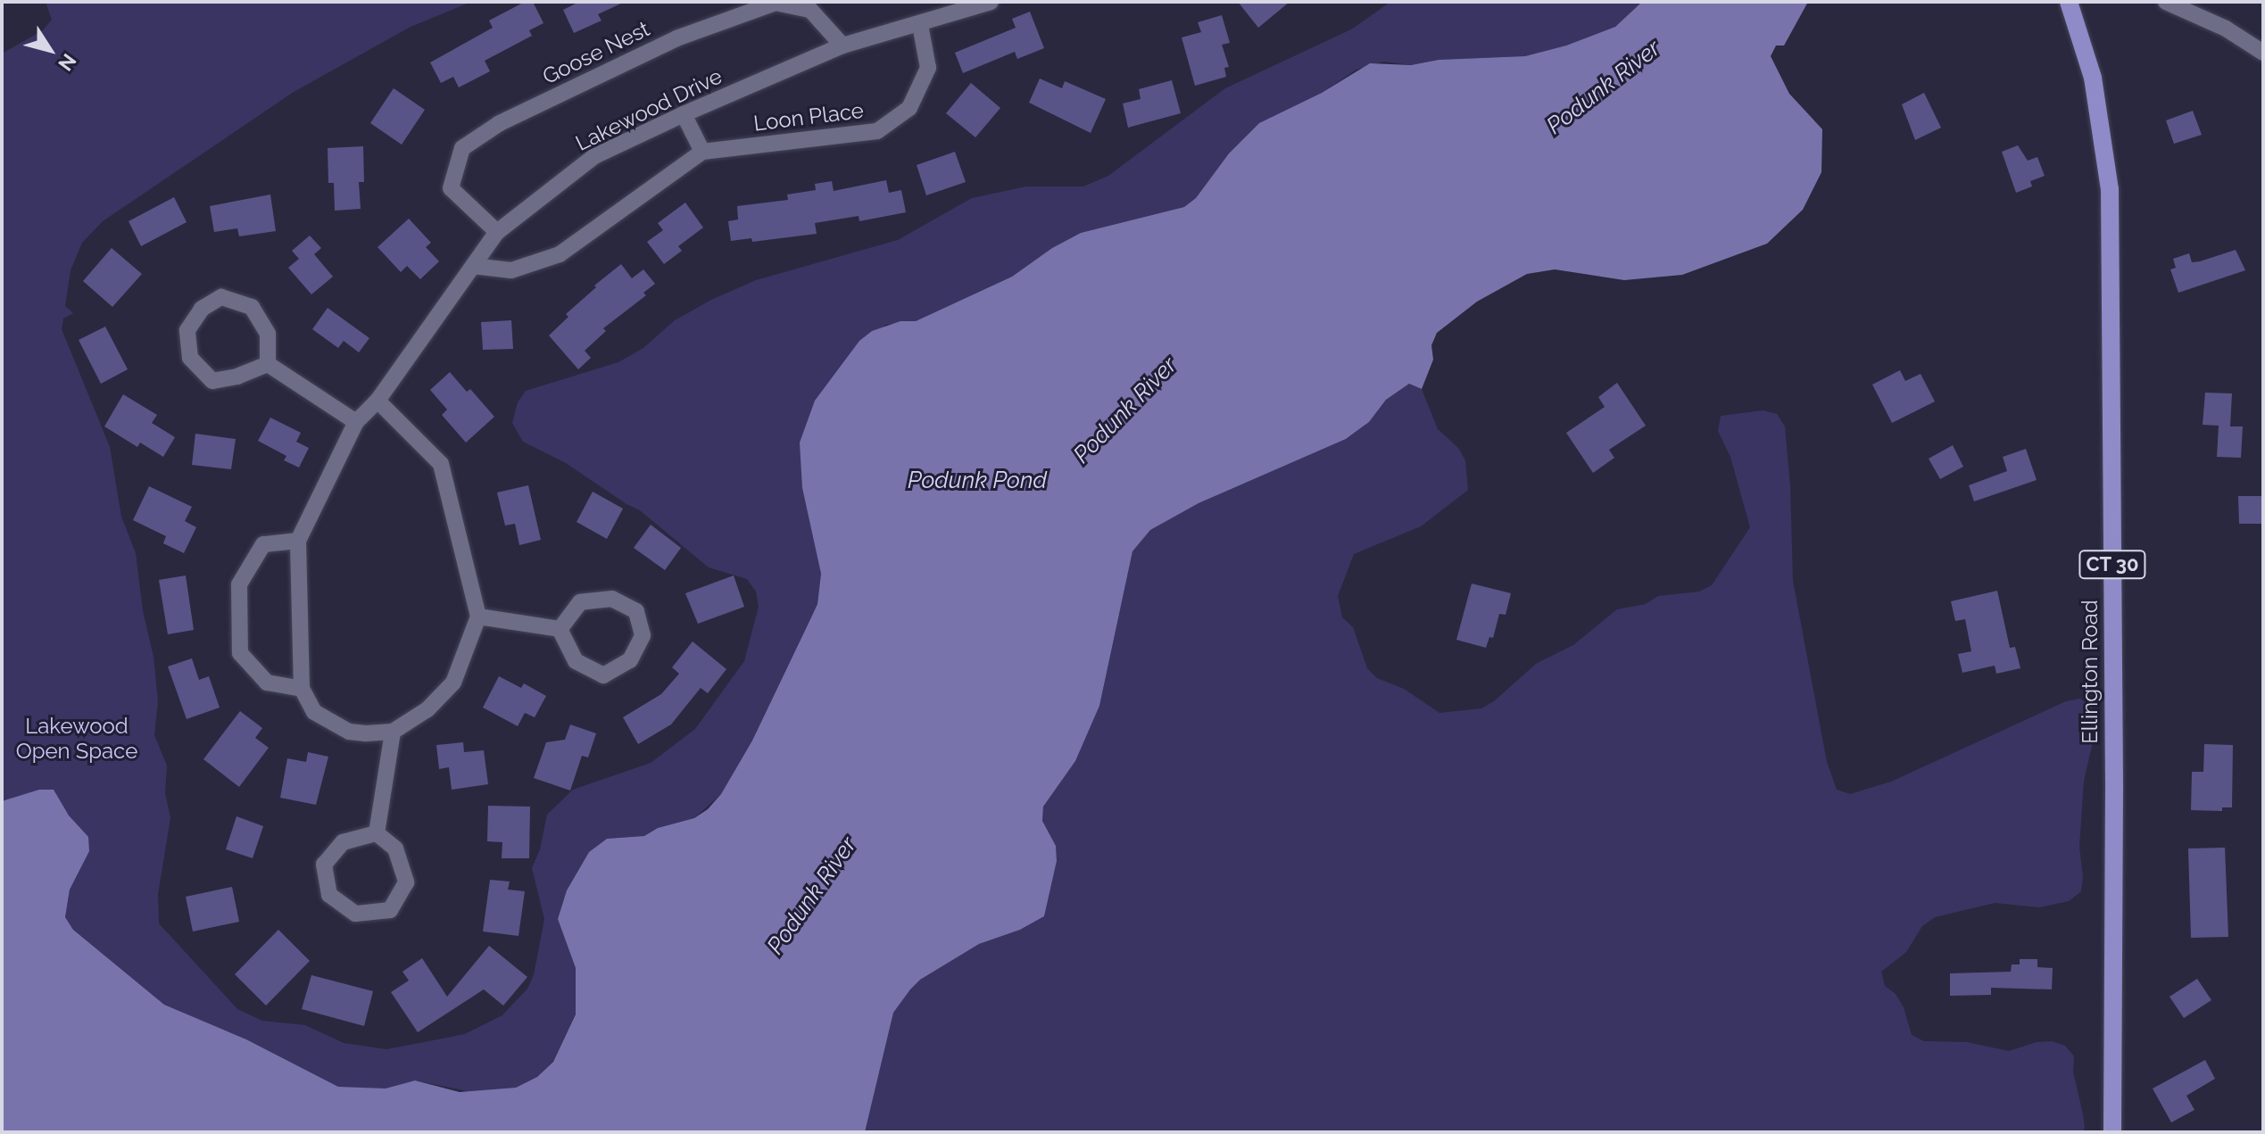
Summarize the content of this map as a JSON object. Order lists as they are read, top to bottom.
{
  "streets": {
    "main road": ["CT 30", "Ellington Road"],
    "street": ["Goose Nest", "Lakewood Drive", "Loon Place"]
  },
  "crossings": [
    ["Goose Nest", "Lakewood Drive"],
    ["Lakewood Drive", "Loon Place"]
  ],
  "water": ["Podunk River", "Podunk Pond"],
  "parks": ["Lakewood Open Space"],
  "north": "bottom right"
}
